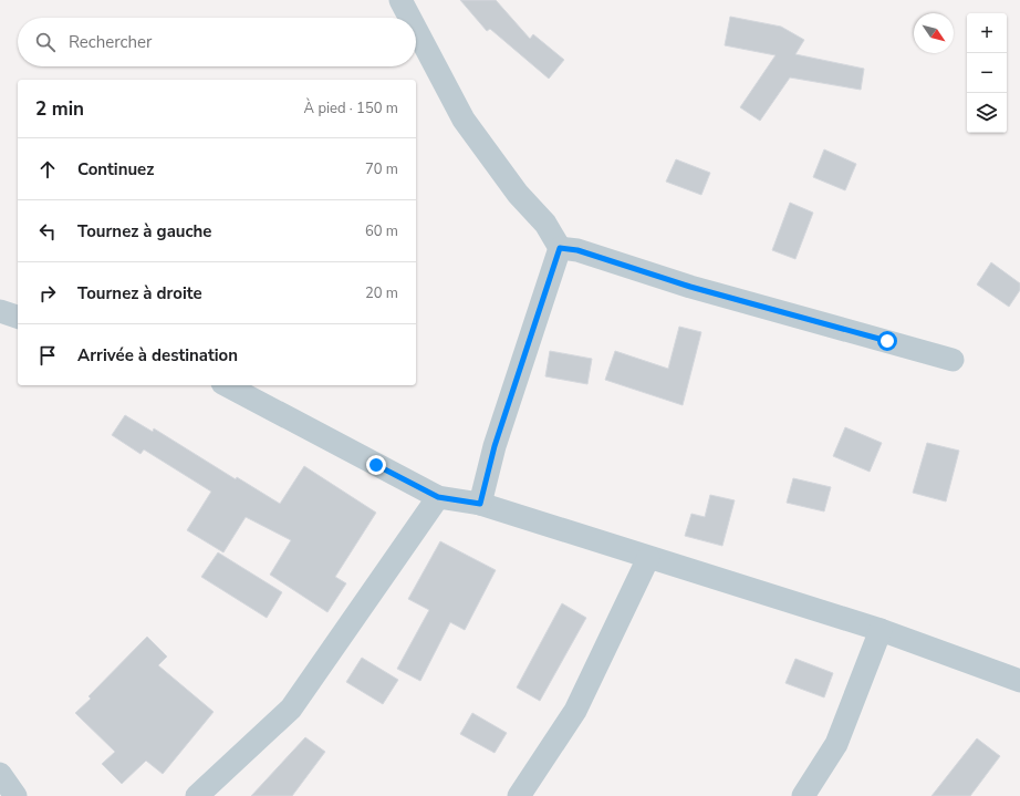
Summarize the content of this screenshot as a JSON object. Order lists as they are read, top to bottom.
{
  "north": "bottom right",
  "page": {
    "map_buttons": ["+", "−"],
    "search": "Rechercher",
    "heading": ["2 min", "À pied · 150 m"],
    "list": [
      ["Continuez", "70 m"],
      ["Tournez à gauche", "60 m"],
      ["Tournez à droite", "20 m"],
      "Arrivée à destination"
    ]
  }
}
